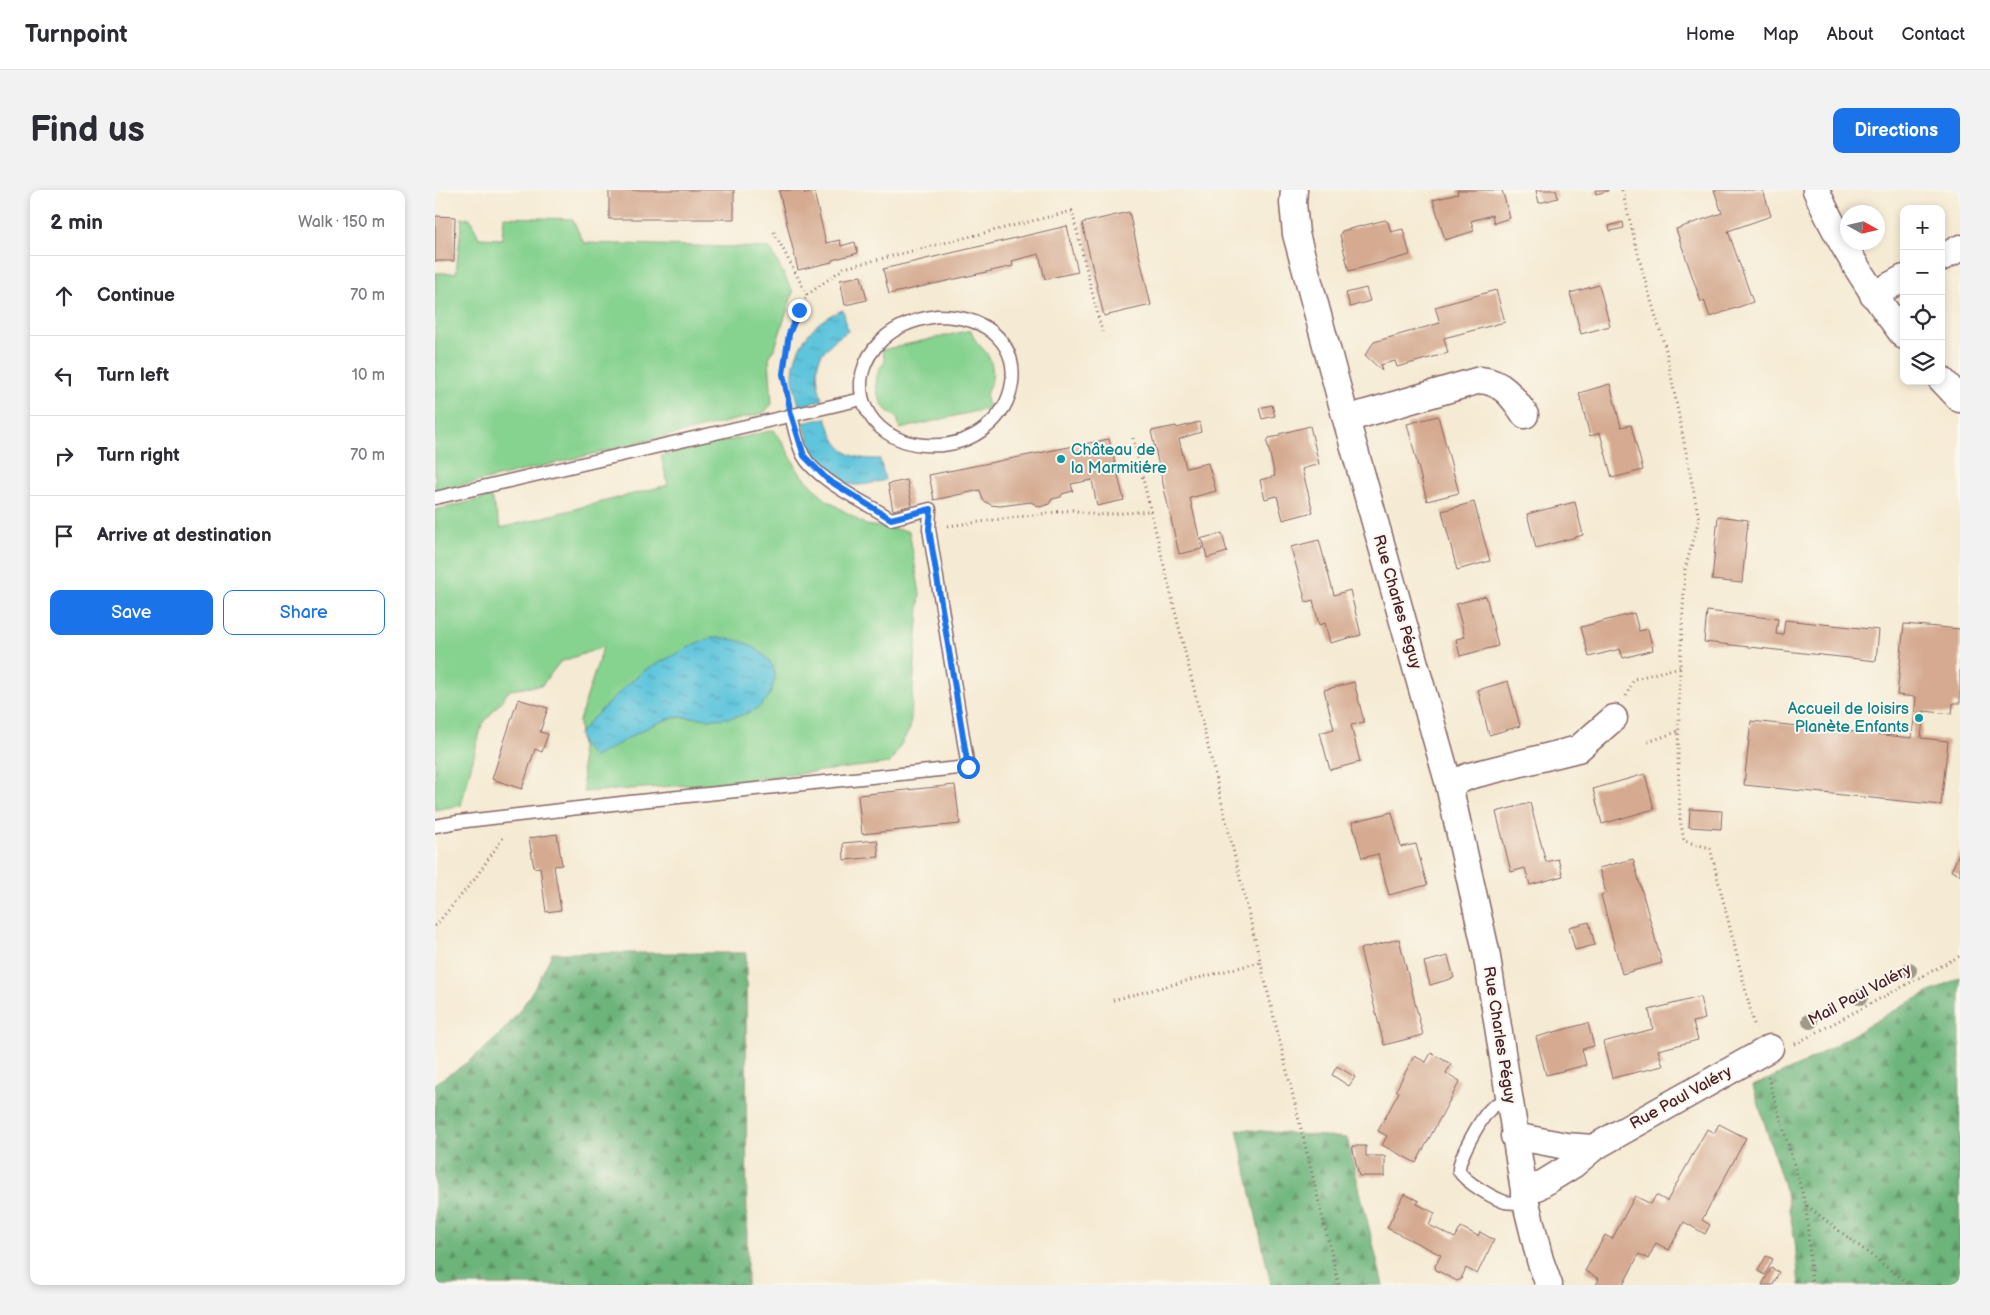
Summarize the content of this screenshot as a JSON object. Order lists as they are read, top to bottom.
{
  "streets": {
    "street": ["Rue Charles Péguy", "Rue Paul Valéry"],
    "path": ["Mail Paul Valéry"]
  },
  "crossings": [
    ["Rue Charles Péguy", "Rue Paul Valéry"],
    ["Mail Paul Valéry", "Rue Paul Valéry"]
  ],
  "places": ["Château de la Marmitiére", "Accueil de loisirs Planète Enfants"],
  "north": "right",
  "page": {
    "header": "Turnpoint",
    "nav": [
      "Home",
      "Map",
      "About",
      "Contact"
    ],
    "buttons": [
      "Directions",
      ["Save", "Share"]
    ],
    "title": "Find us",
    "heading": ["2 min", "Walk · 150 m"],
    "map_buttons": ["+", "−"],
    "list": [
      ["Continue", "70 m"],
      ["Turn left", "10 m"],
      ["Turn right", "70 m"],
      "Arrive at destination"
    ]
  }
}
